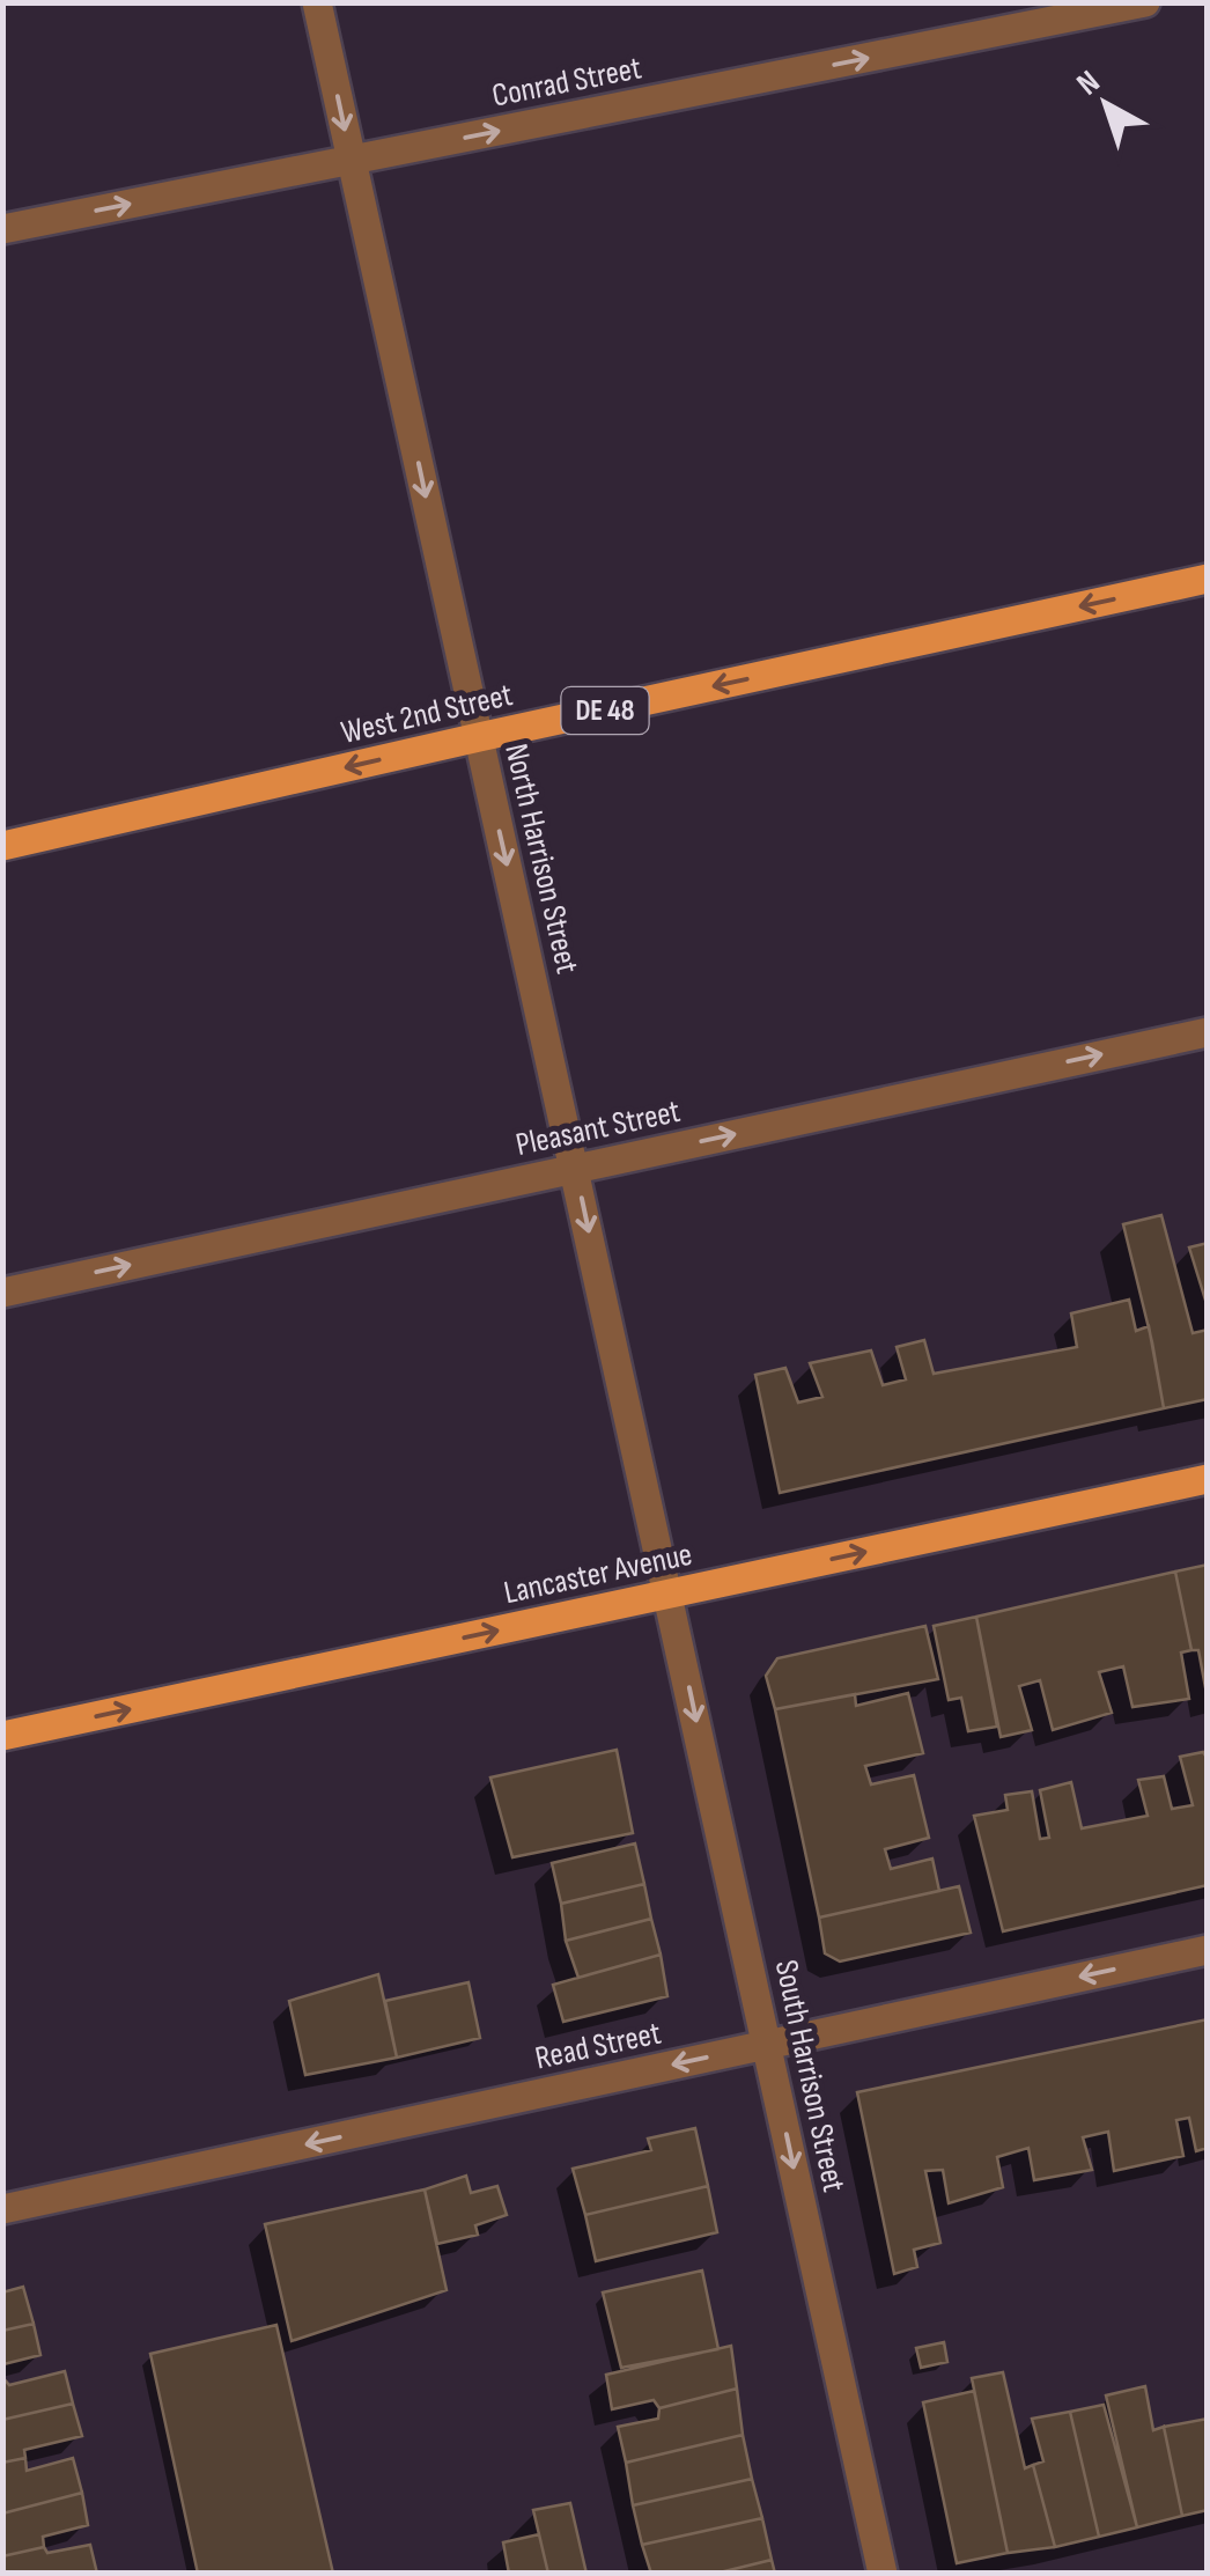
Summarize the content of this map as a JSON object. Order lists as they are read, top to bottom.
{
  "streets": {
    "main road": ["DE 48", "West 2nd Street", "Lancaster Avenue"],
    "street": [
      "Conrad Street",
      "North Harrison Street",
      "Pleasant Street",
      "Read Street",
      "South Harrison Street"
    ]
  },
  "crossings": [
    ["Conrad Street", "North Harrison Street"],
    ["West 2nd Street", "North Harrison Street"],
    ["North Harrison Street", "Pleasant Street"],
    ["North Harrison Street", "Lancaster Avenue"],
    ["North Harrison Street", "South Harrison Street"],
    ["Lancaster Avenue", "South Harrison Street"],
    ["Read Street", "South Harrison Street"]
  ],
  "one_way": [
    "Conrad Street",
    "West 2nd Street",
    "North Harrison Street",
    "Pleasant Street",
    "Lancaster Avenue",
    "Read Street",
    "South Harrison Street"
  ],
  "north": "top left"
}
